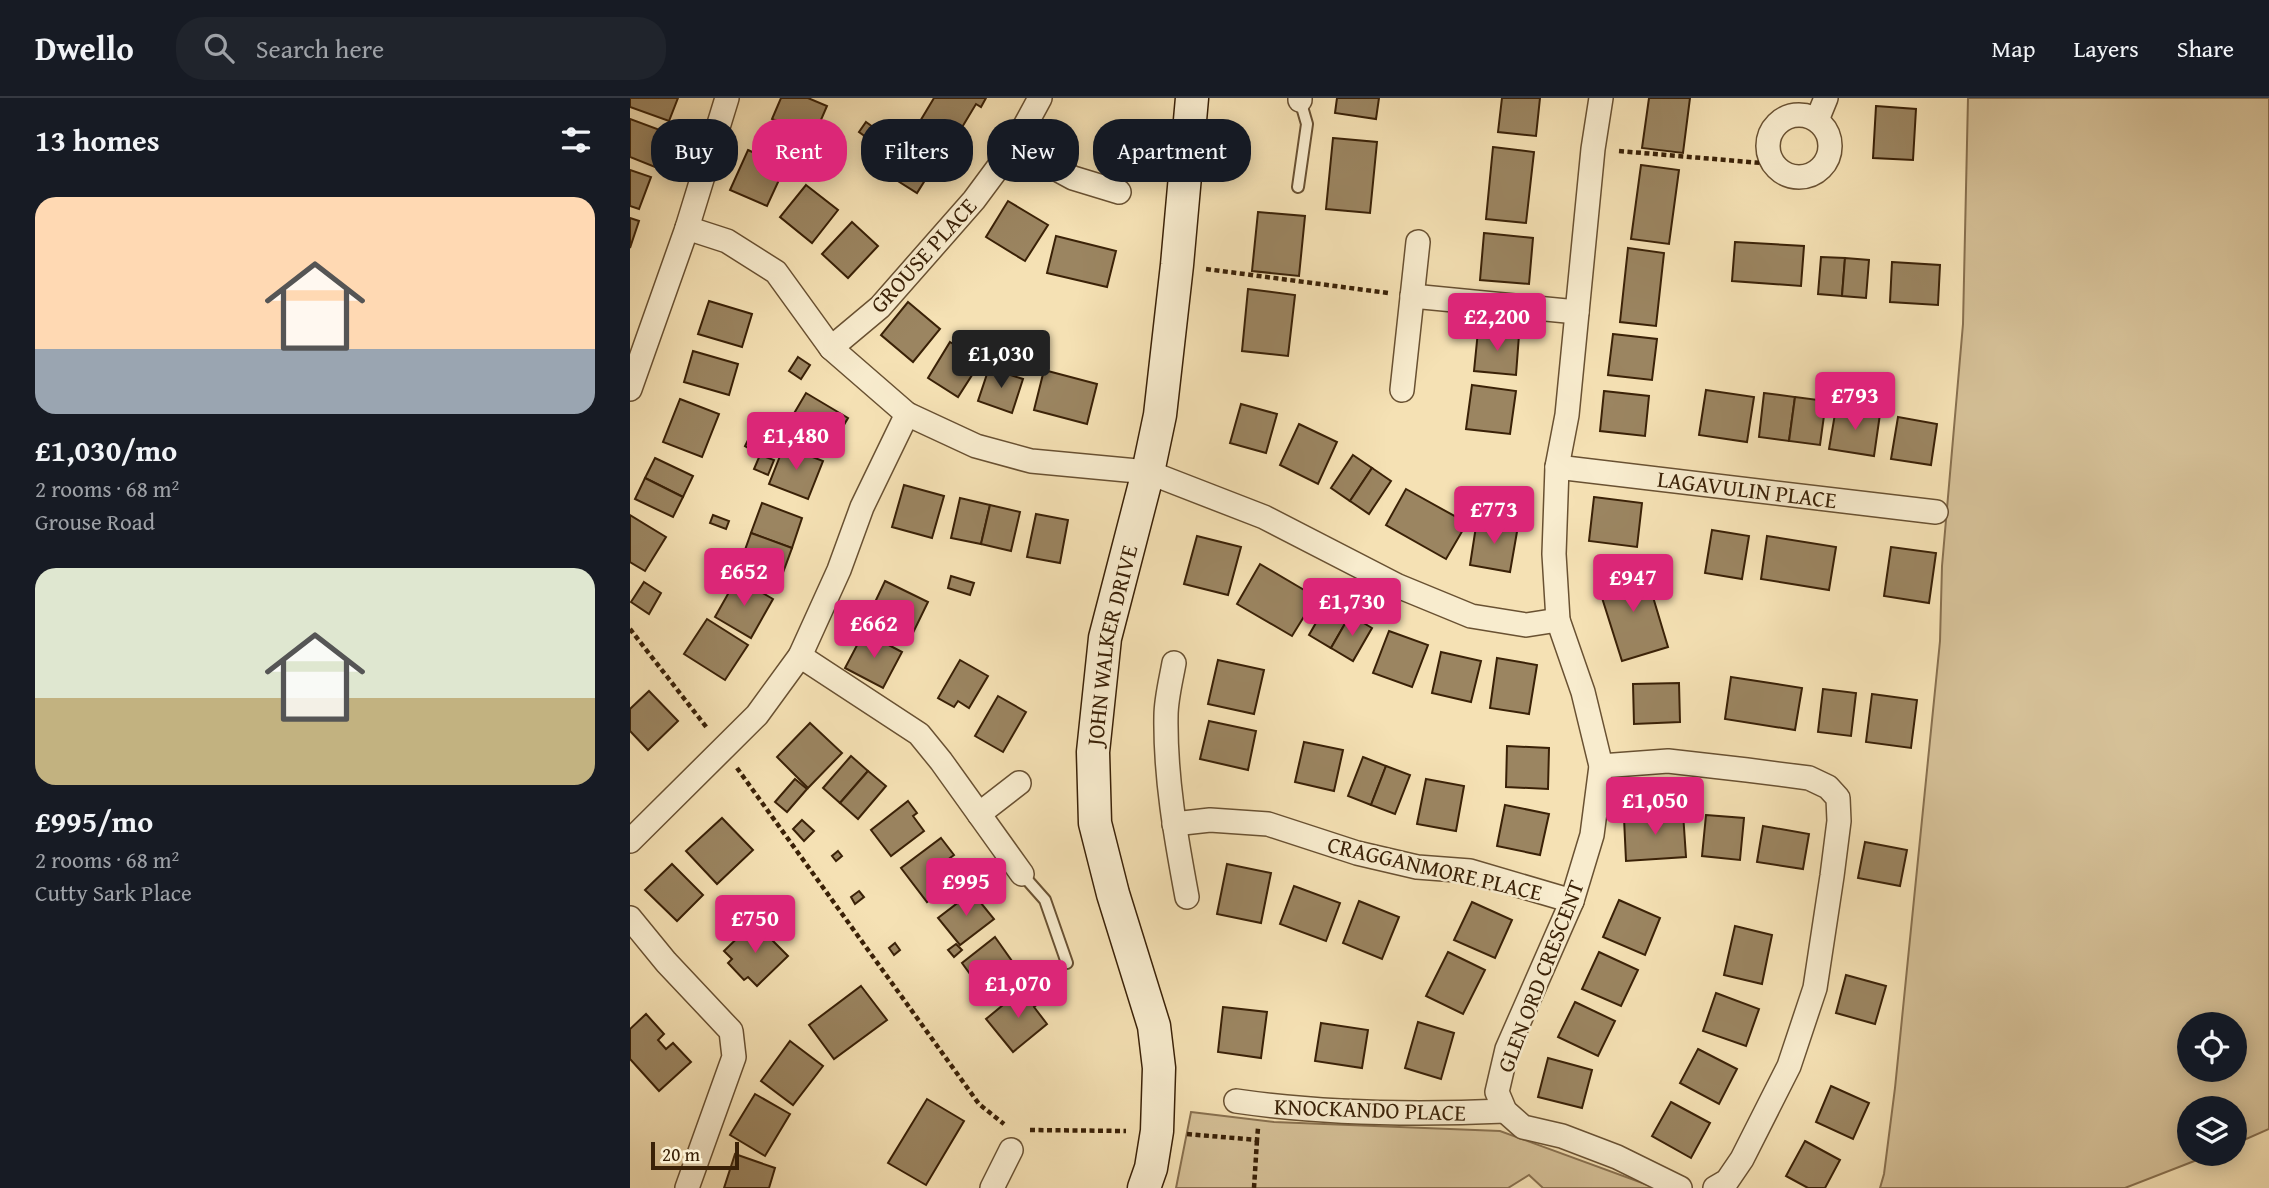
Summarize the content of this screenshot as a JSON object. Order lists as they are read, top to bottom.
{
  "streets": {
    "street": [
      "GROUSE PLACE",
      "LAGAVULIN PLACE",
      "JOHN WALKER DRIVE",
      "CRAGGANMORE PLACE",
      "GLEN ORD CRESCENT",
      "KNOCKANDO PLACE"
    ]
  },
  "crossings": [
    ["CRAGGANMORE PLACE", "GLEN ORD CRESCENT"],
    ["GLEN ORD CRESCENT", "KNOCKANDO PLACE"]
  ],
  "scale_bar": "20 m",
  "page": {
    "header": "Dwello",
    "search": "Search here",
    "nav": ["Map", "Layers", "Share"],
    "heading": "13 homes",
    "chip": [
      "Buy",
      "Rent",
      "Filters",
      "New",
      "Apartment"
    ],
    "list": [
      {
        "name": "£1,030/mo",
        "note": "2 rooms · 68 m² · Grouse Road"
      },
      {
        "name": "£995/mo",
        "note": "2 rooms · 68 m² · Cutty Sark Place"
      }
    ],
    "price": [
      "£2,200",
      "£1,030",
      "£793",
      "£1,480",
      "£773",
      "£652",
      "£947",
      "£1,730",
      "£662",
      "£1,050",
      "£995",
      "£750",
      "£1,070"
    ],
    "scale": "20 m"
  }
}
